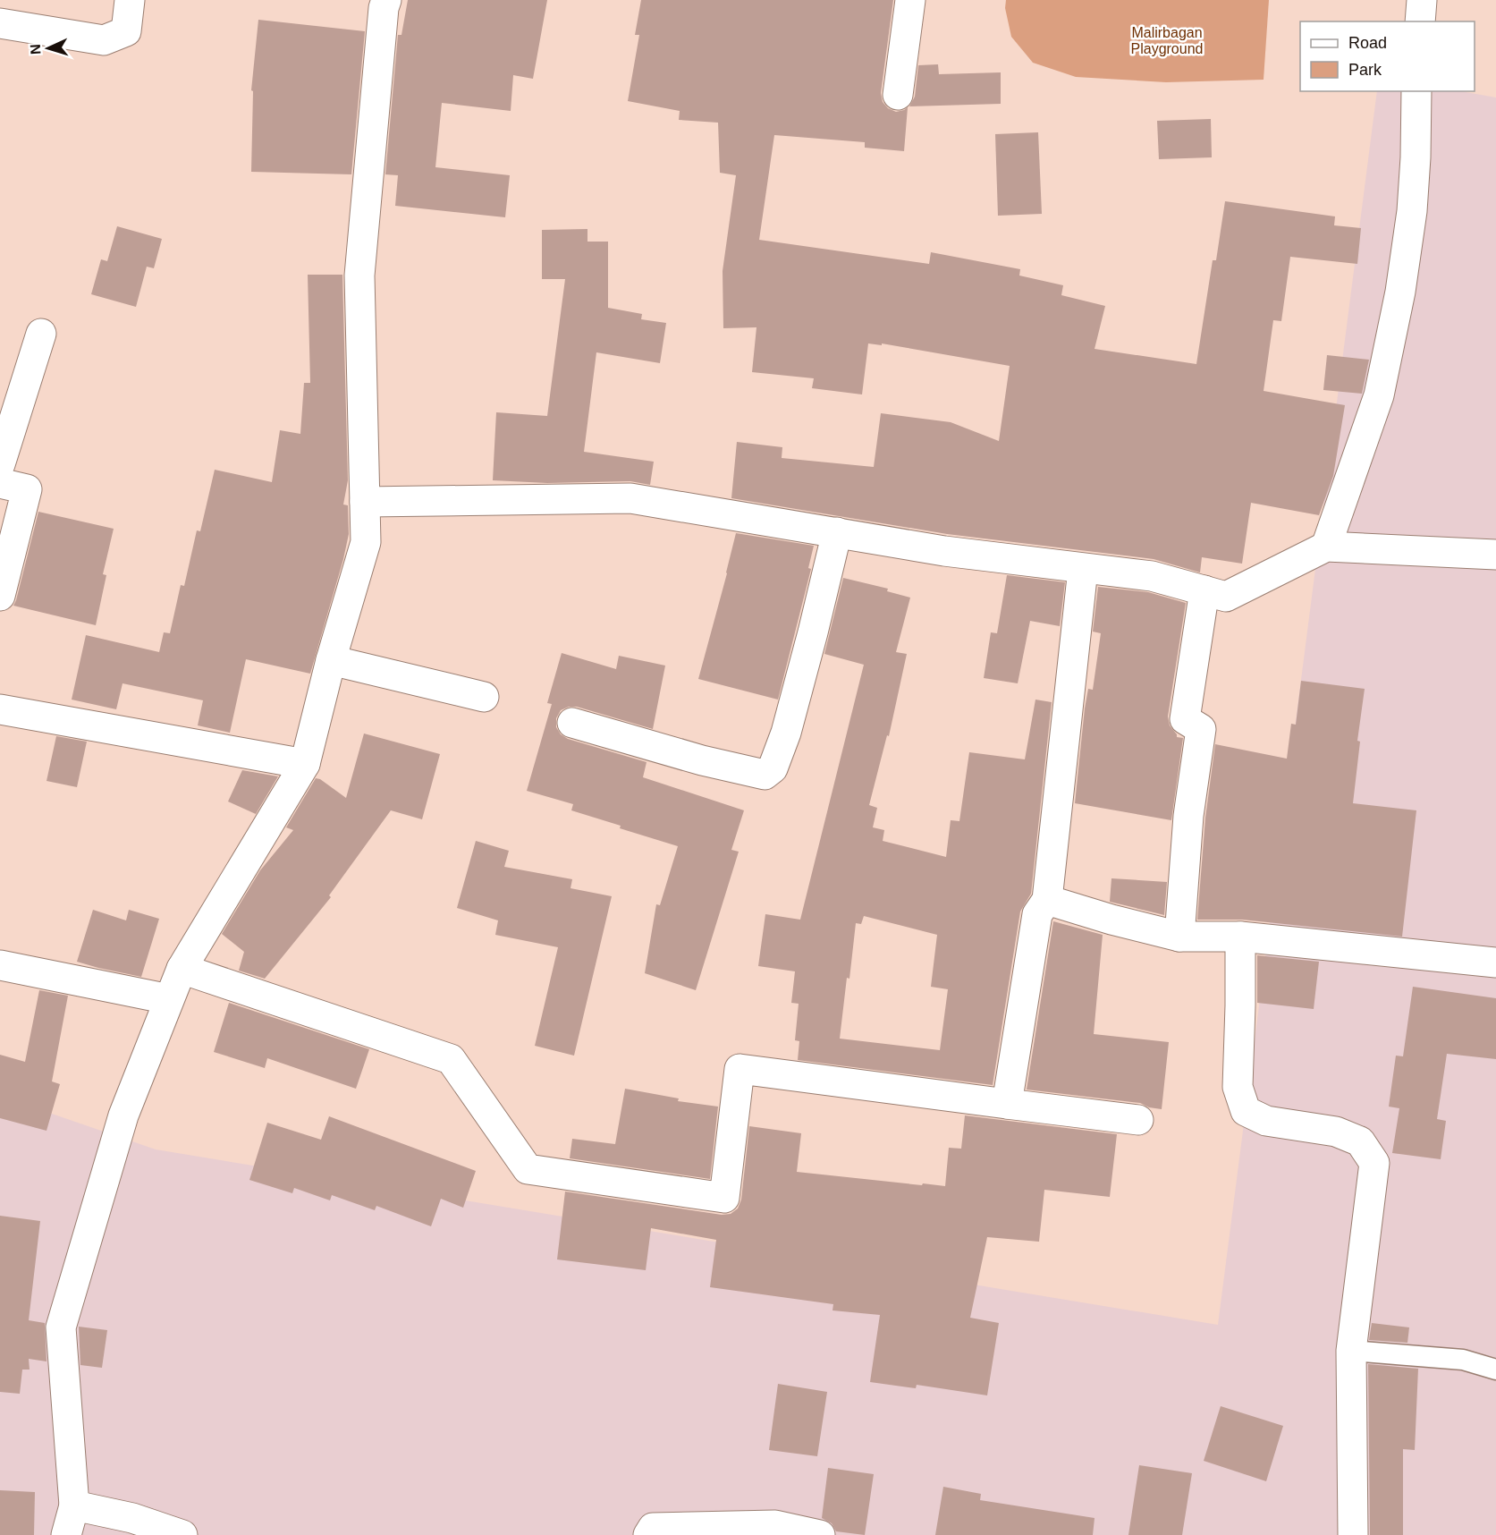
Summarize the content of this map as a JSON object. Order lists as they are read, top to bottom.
{
  "parks": ["Malirbagan Playground"],
  "legend": ["Road", "Park"],
  "north": "left"
}
